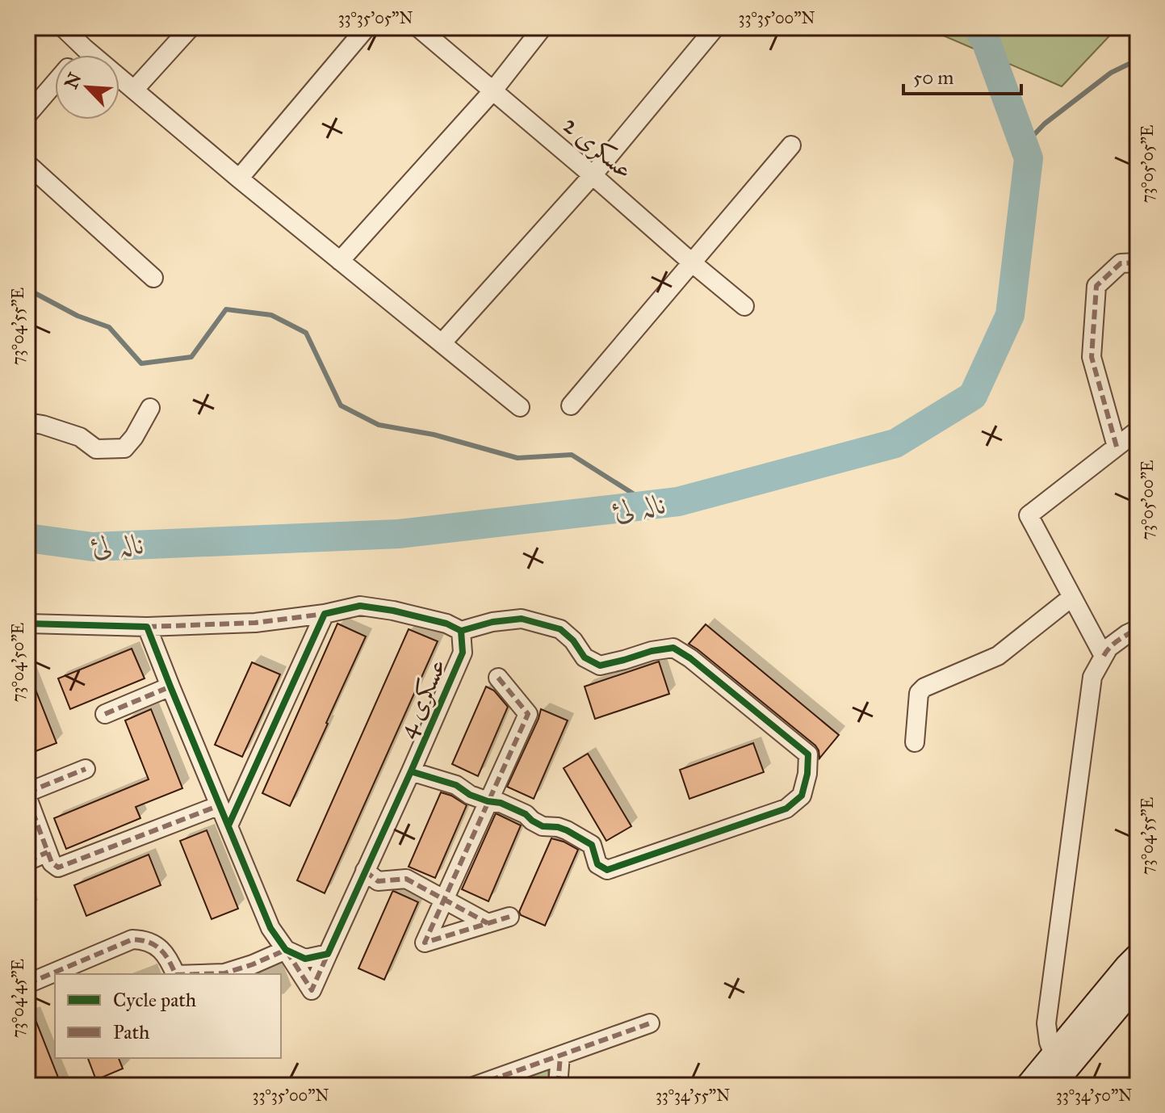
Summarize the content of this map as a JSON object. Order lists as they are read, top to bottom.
{
  "streets": {
    "street": ["عسکری 2", "عسکری 4"]
  },
  "water": ["نالہ لئ"],
  "legend": ["Cycle path", "Path"],
  "scale_bar": "50 m",
  "north": "top left",
  "coordinates": [
    "33°35'05\"N",
    "33°35'00\"N",
    "73°05'05\"E",
    "73°04'55\"E",
    "73°05'00\"E",
    "73°04'50\"E",
    "73°04'45\"E",
    "33°34'55\"N",
    "33°34'50\"N"
  ]
}
